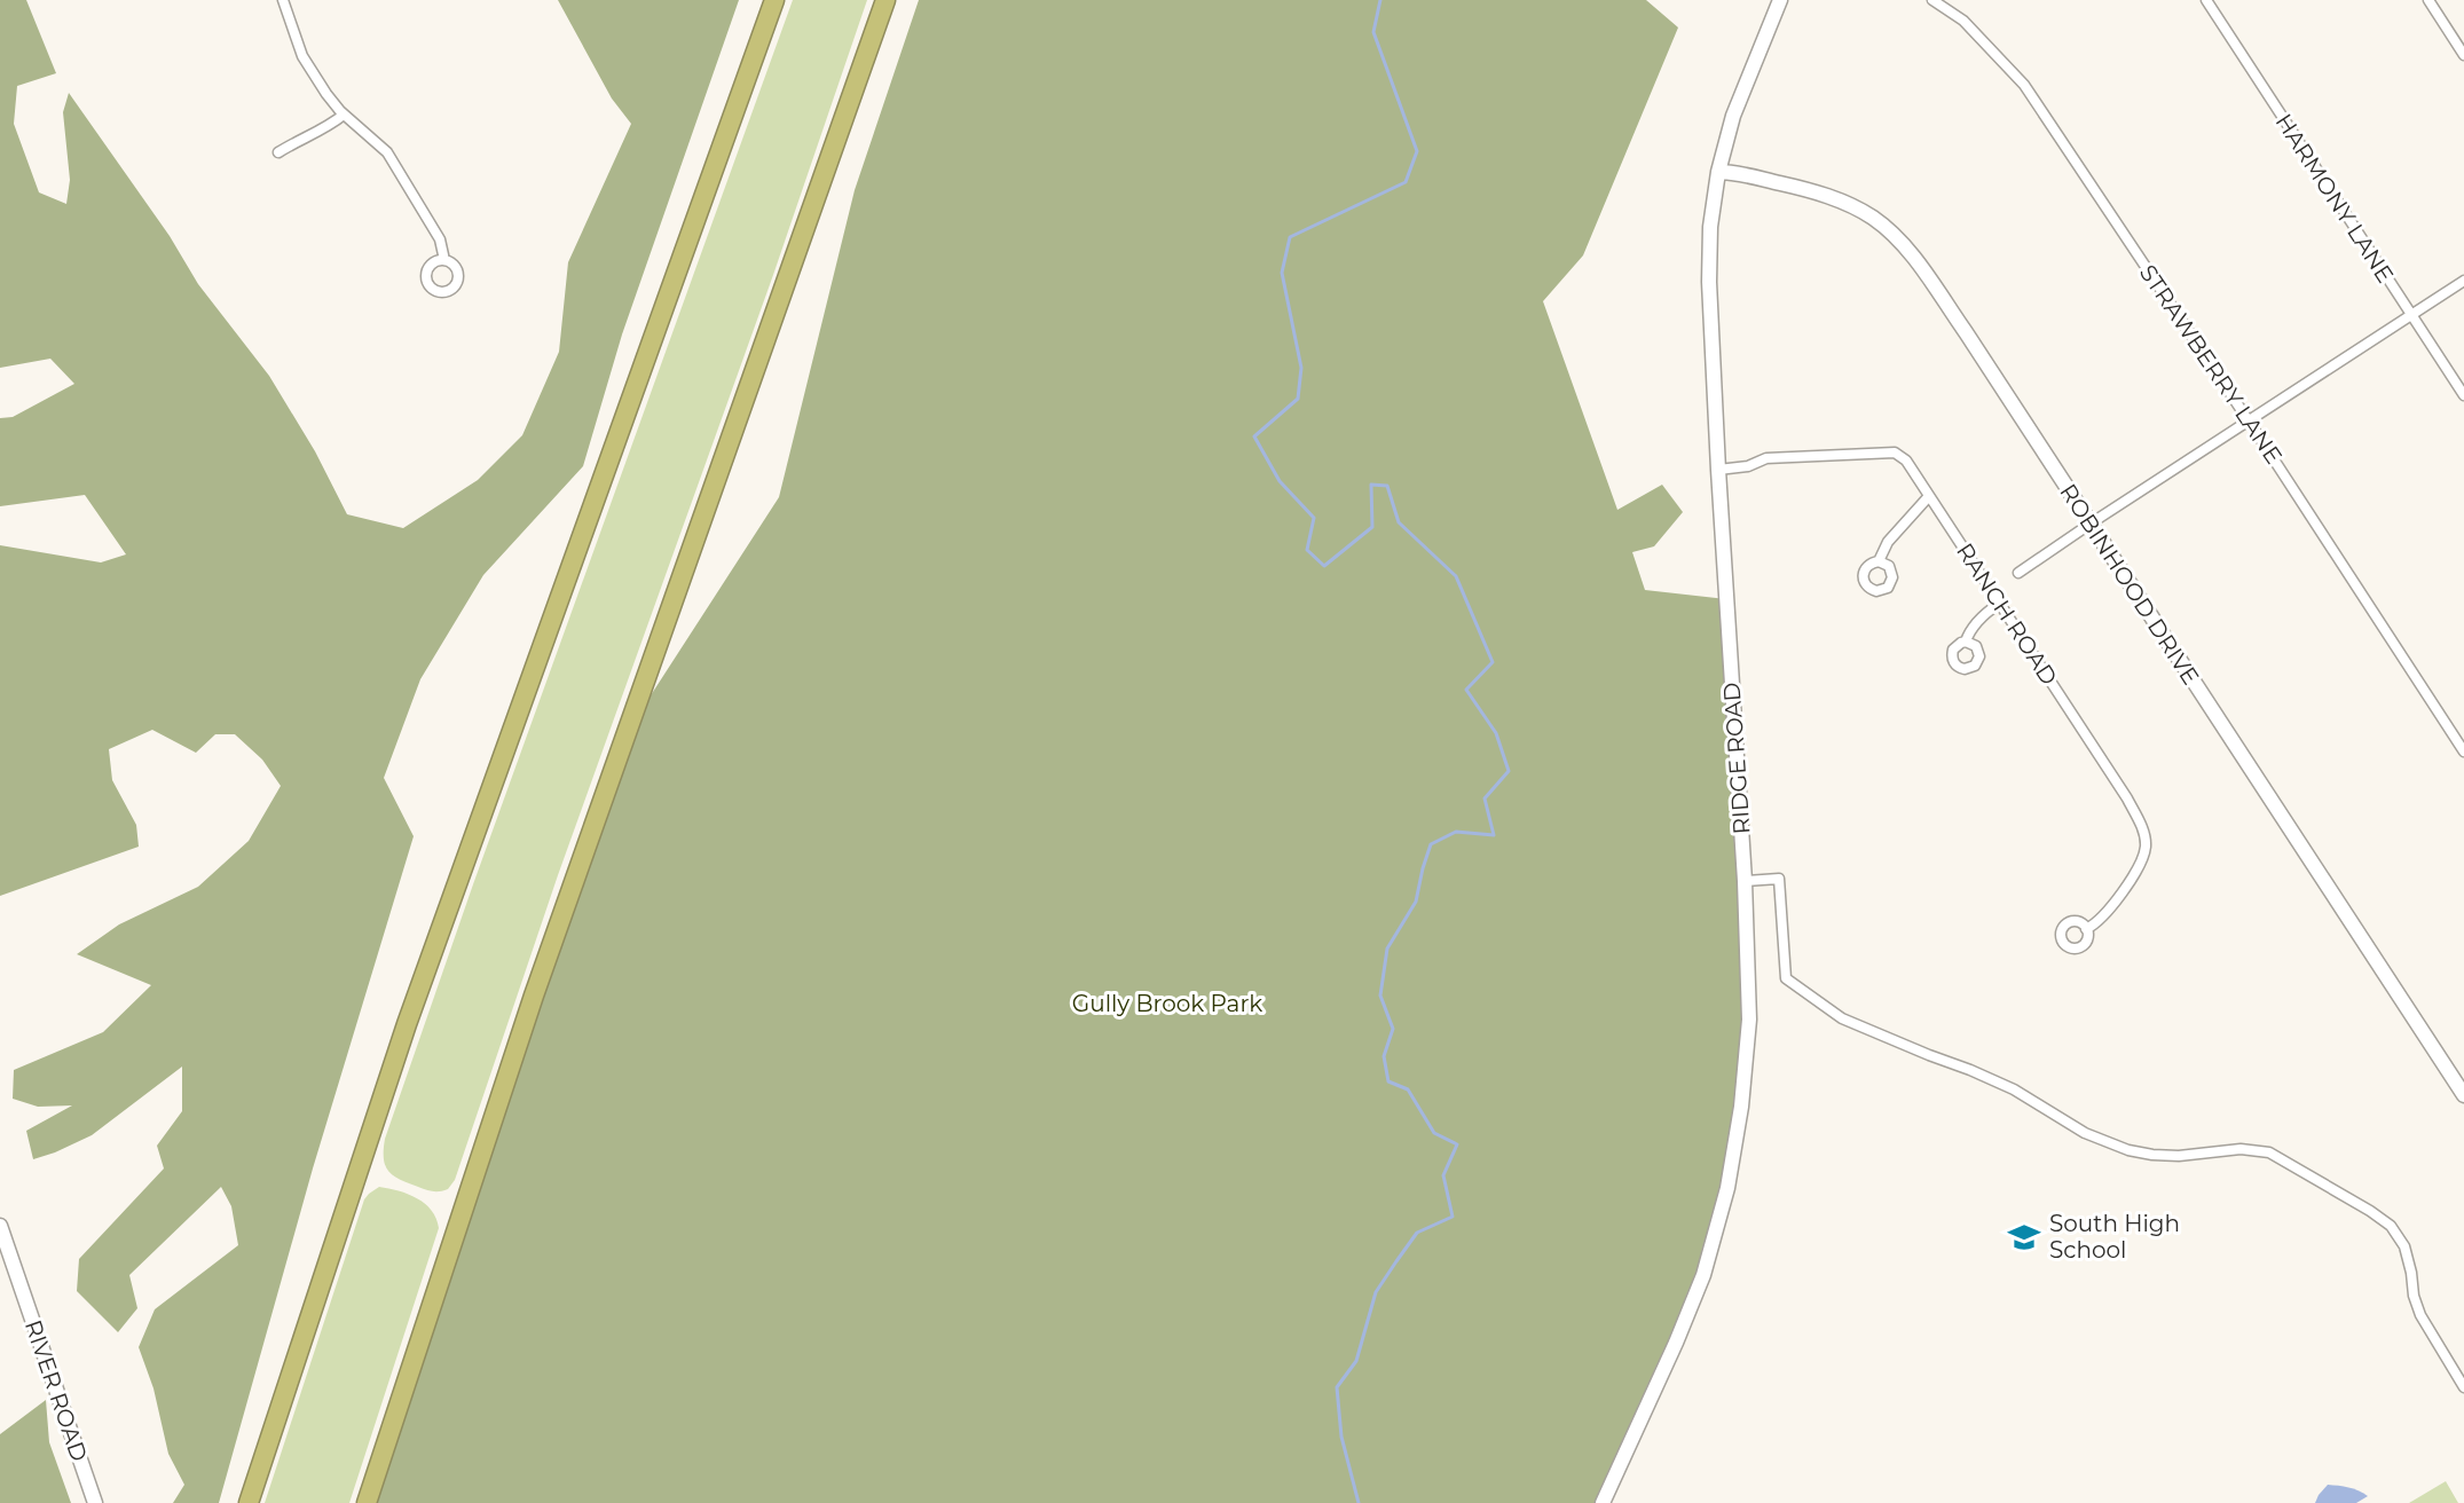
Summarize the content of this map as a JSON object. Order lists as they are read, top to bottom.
{
  "streets": {
    "main road": ["ROBINHOOD DRIVE", "RIDGE ROAD", "RIVER ROAD"],
    "street": ["HARMONY LANE", "STRAWBERRY LANE", "RANCH ROAD"]
  },
  "crossings": [
    ["ROBINHOOD DRIVE", "RIDGE ROAD"],
    ["RANCH ROAD", "RIDGE ROAD"]
  ],
  "parks": ["Gully Brook Park"],
  "places": {
    "school or university": ["South High School"]
  }
}
